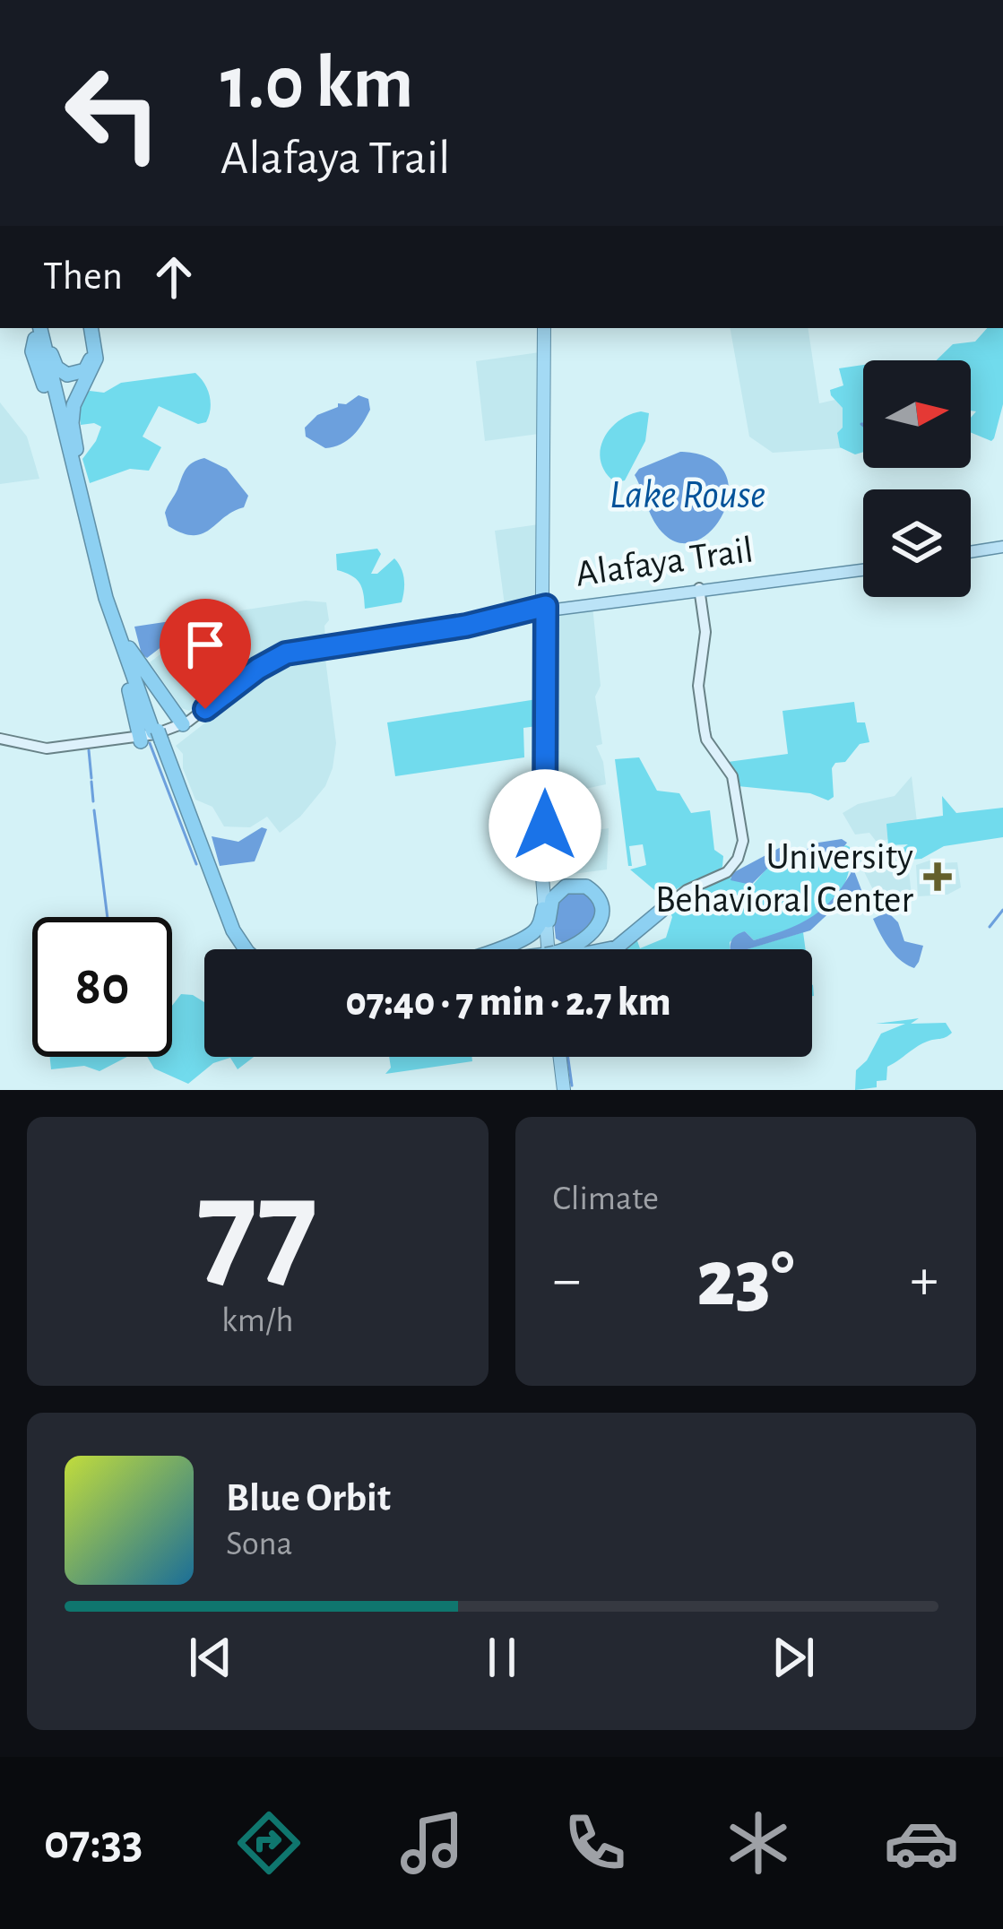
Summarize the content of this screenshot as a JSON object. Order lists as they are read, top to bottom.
{
  "streets": {
    "main road": ["Alafaya Trail"]
  },
  "water": ["Lake Rouse"],
  "places": {
    "health": ["University Behavioral Center"]
  },
  "north": "right",
  "page": {
    "turn": ["1.0 km", "Alafaya Trail"],
    "then": "Then",
    "limit": "80",
    "trip": "07:40 · 7 min · 2.7 km",
    "tile": [
      ["77", "km/h"],
      "Climate"
    ],
    "heat": ["−", "23°", "+"],
    "song": ["Blue Orbit", "Sona"],
    "tabs": "07:33"
  }
}
